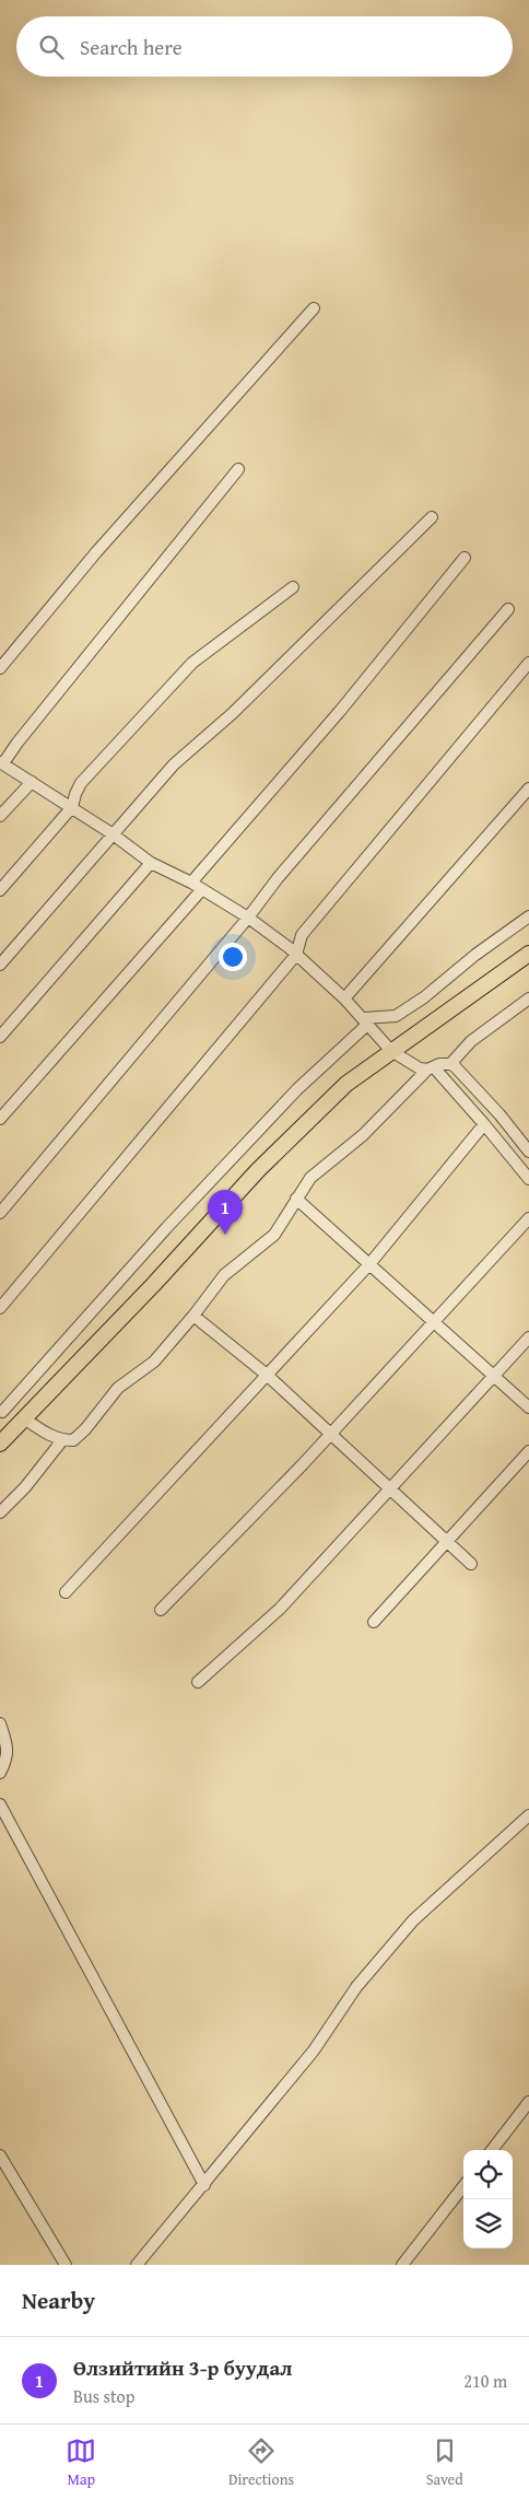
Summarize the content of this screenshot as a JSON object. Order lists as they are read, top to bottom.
{
  "page": {
    "search": "Search here",
    "pins": "1",
    "heading": "Nearby",
    "list": [
      {
        "mark": "1",
        "name": "Өлзийтийн 3-р буудал",
        "note": "Bus stop",
        "value": "210 m"
      }
    ],
    "nav": ["Map", "Directions", "Saved"]
  }
}
